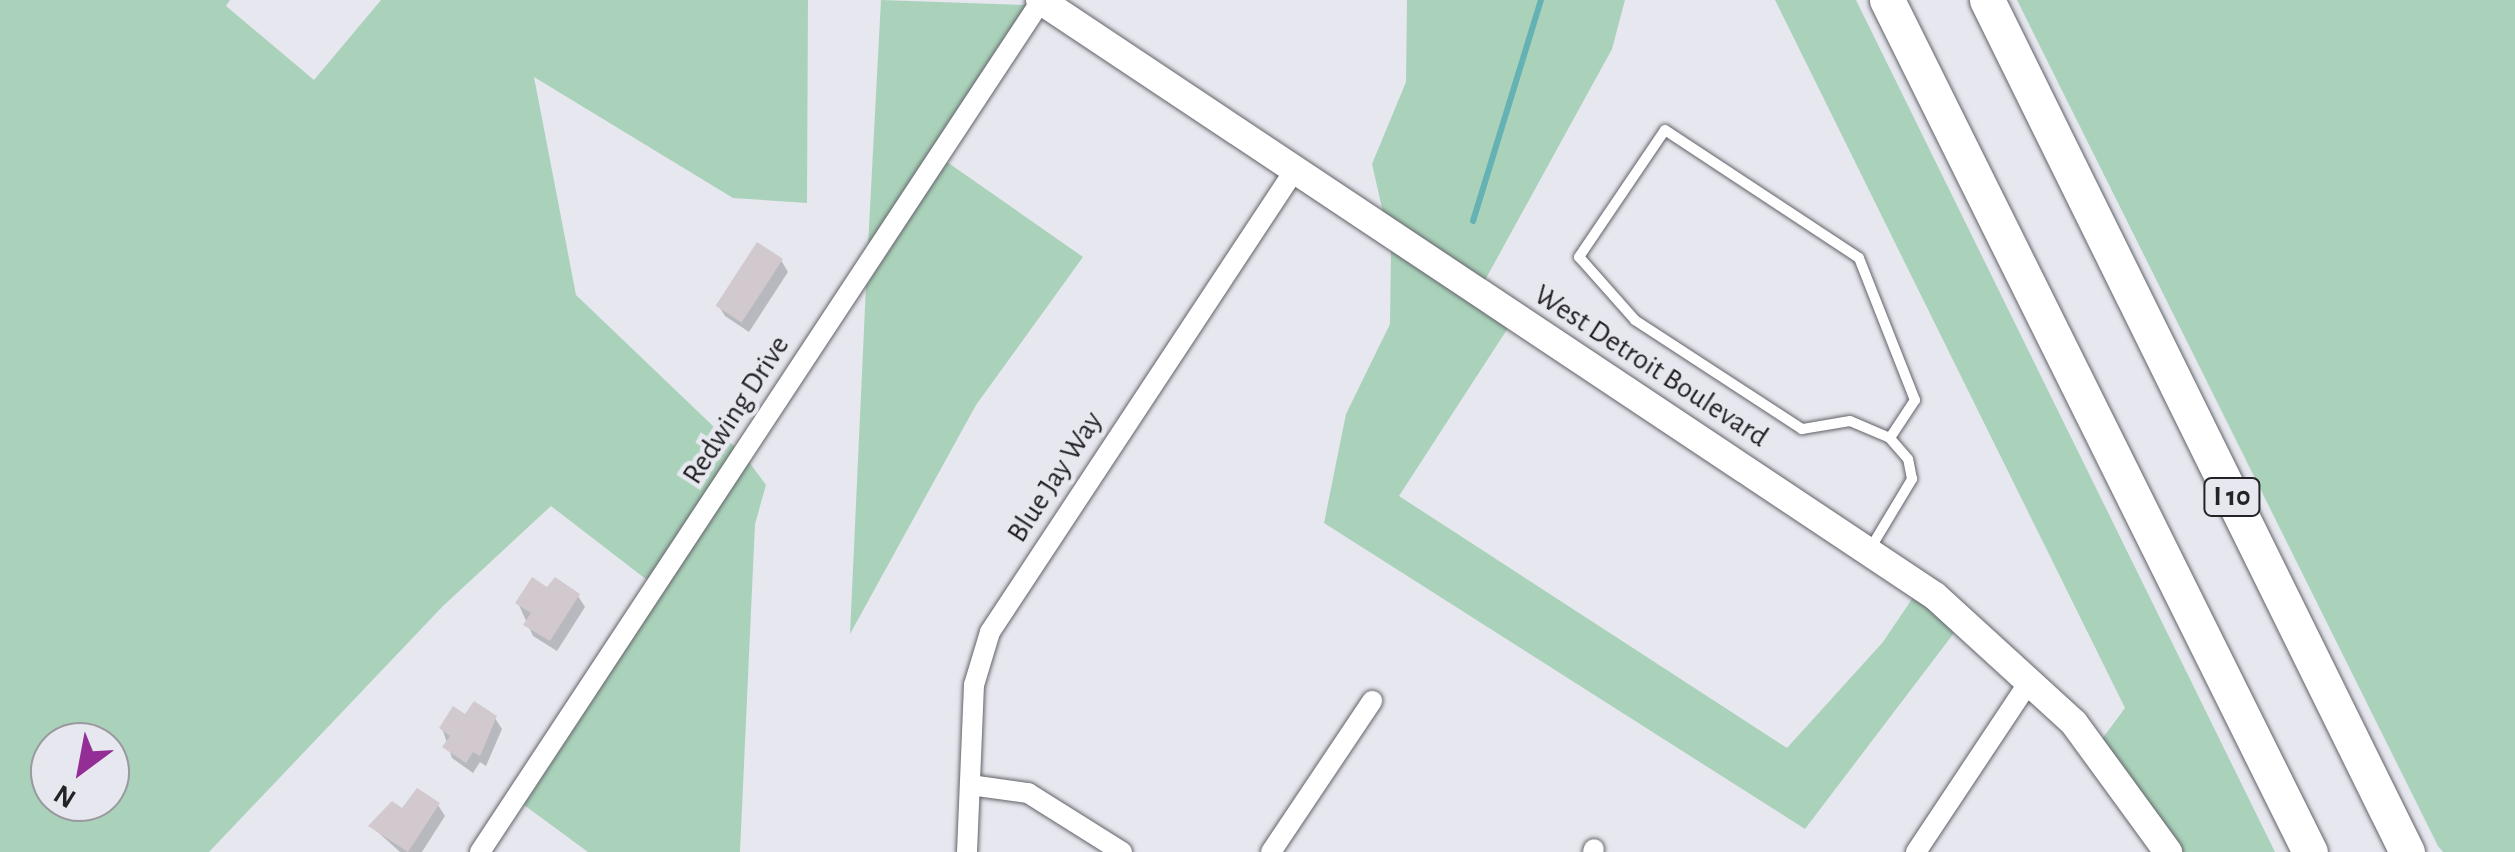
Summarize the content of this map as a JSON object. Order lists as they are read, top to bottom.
{
  "streets": {
    "highway": ["I 10"],
    "street": ["West Detroit Boulevard", "Redwing Drive", "Blue Jay Way"]
  },
  "crossings": [
    ["West Detroit Boulevard", "Redwing Drive"],
    ["West Detroit Boulevard", "Blue Jay Way"]
  ],
  "north": "bottom left"
}
